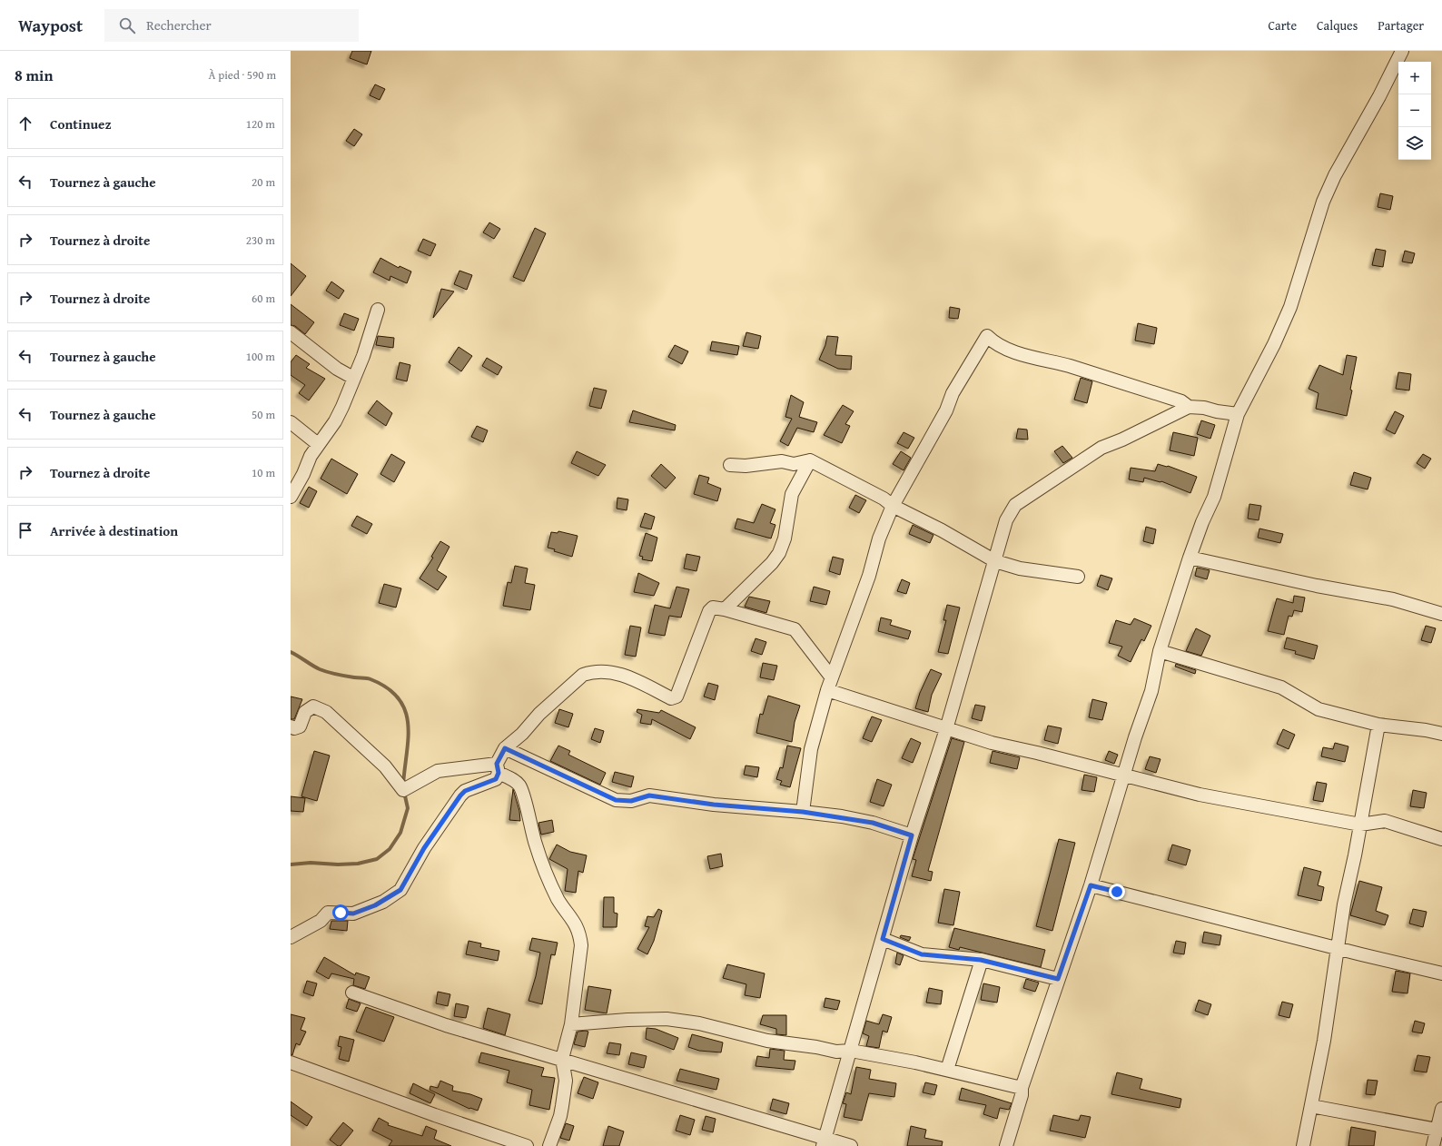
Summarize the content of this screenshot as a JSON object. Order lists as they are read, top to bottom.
{
  "page": {
    "header": "Waypost",
    "search": "Rechercher",
    "nav": ["Carte", "Calques", "Partager"],
    "heading": ["8 min", "À pied · 590 m"],
    "map_buttons": ["+", "−"],
    "list": [
      ["Continuez", "120 m"],
      ["Tournez à gauche", "20 m"],
      ["Tournez à droite", "230 m"],
      ["Tournez à droite", "60 m"],
      ["Tournez à gauche", "100 m"],
      ["Tournez à gauche", "50 m"],
      ["Tournez à droite", "10 m"],
      "Arrivée à destination"
    ]
  }
}
